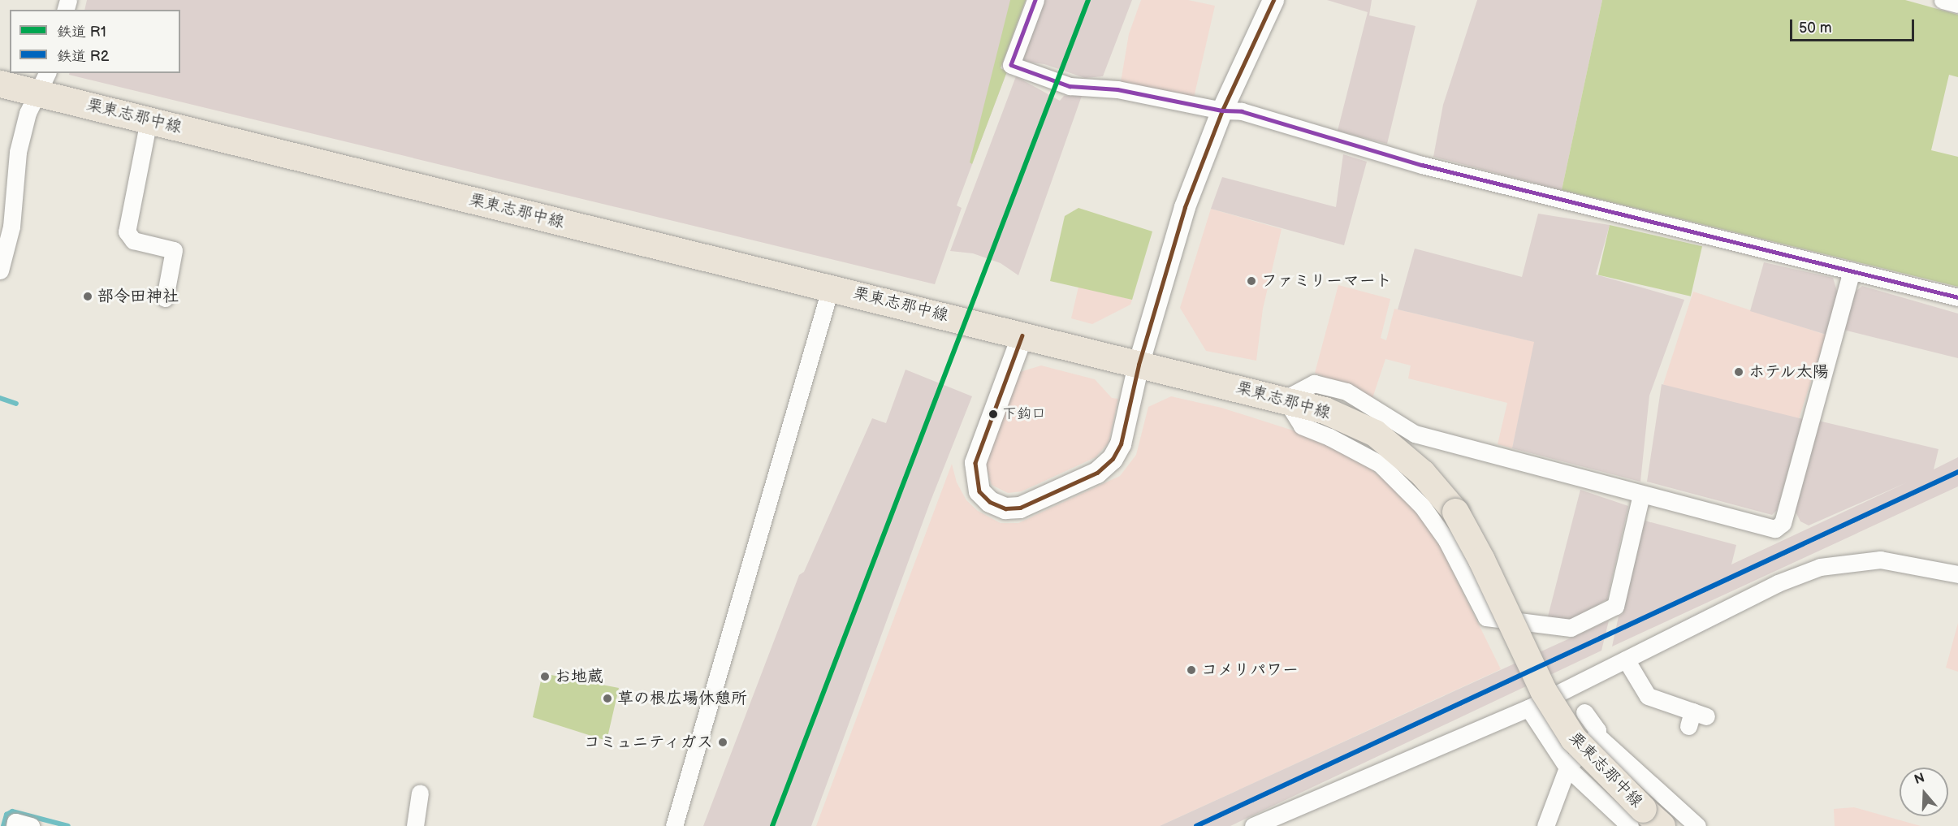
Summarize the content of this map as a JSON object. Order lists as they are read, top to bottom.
{
  "streets": {
    "main road": ["栗東志那中線"]
  },
  "places": [
    "ファミリーマート",
    "部令田神社",
    "ホテル太陽",
    "下鈎口",
    "コメリパワー",
    "お地蔵",
    "草の根広場休憩所",
    "コミュニティガス"
  ],
  "lines": ["rail line R1", "rail line R2"],
  "legend": ["鉄道 R1", "鉄道 R2"],
  "scale_bar": "50 m",
  "north": "top"
}
